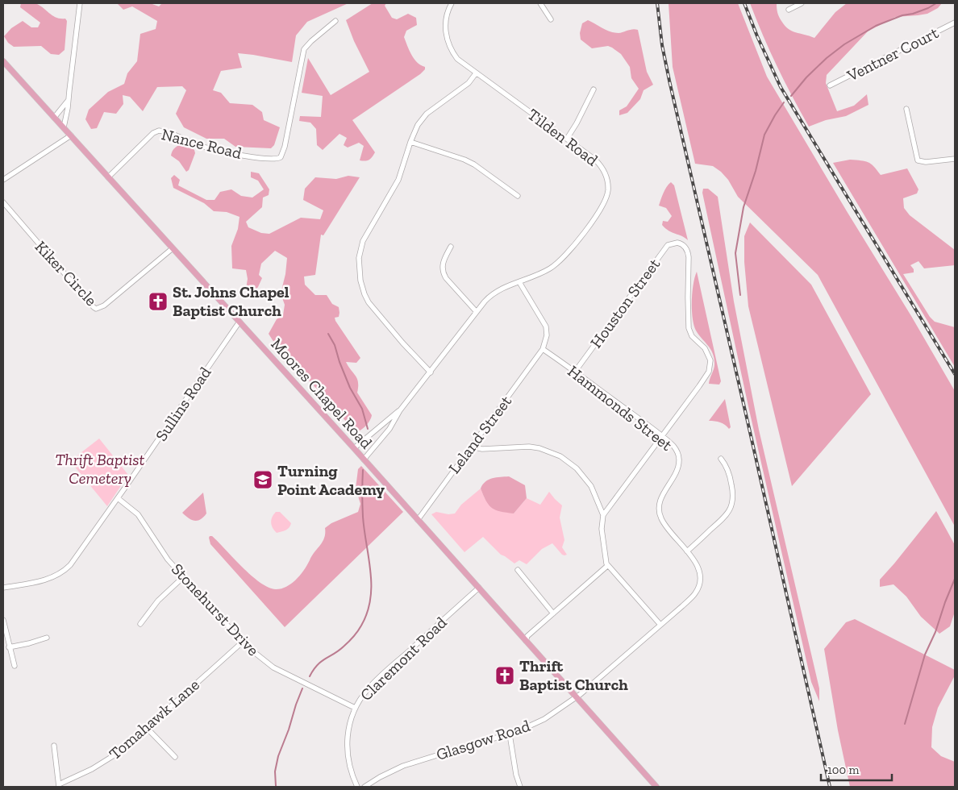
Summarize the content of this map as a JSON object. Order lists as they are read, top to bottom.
{
  "streets": {
    "main road": ["Moores Chapel Road"],
    "street": [
      "Ventner Court",
      "Tilden Road",
      "Nance Road",
      "Kiker Circle",
      "Houston Street",
      "Sullins Road",
      "Hammonds Street",
      "Leland Street",
      "Stonehurst Drive",
      "Claremont Road",
      "Tomahawk Lane",
      "Glasgow Road"
    ]
  },
  "crossings": [
    ["Tilden Road", "Moores Chapel Road"],
    ["Nance Road", "Moores Chapel Road"],
    ["Kiker Circle", "Moores Chapel Road"],
    ["Houston Street", "Hammonds Street"],
    ["Moores Chapel Road", "Sullins Road"],
    ["Moores Chapel Road", "Leland Street"],
    ["Moores Chapel Road", "Claremont Road"],
    ["Moores Chapel Road", "Glasgow Road"],
    ["Sullins Road", "Stonehurst Drive"],
    ["Hammonds Street", "Leland Street"],
    ["Hammonds Street", "Glasgow Road"],
    ["Stonehurst Drive", "Claremont Road"],
    ["Stonehurst Drive", "Tomahawk Lane"]
  ],
  "parks": ["Thrift Baptist Cemetery"],
  "places": {
    "church": ["St. Johns Chapel Baptist Church", "Thrift Baptist Church"],
    "school or university": ["Turning Point Academy"]
  },
  "scale_bar": "100 m"
}
